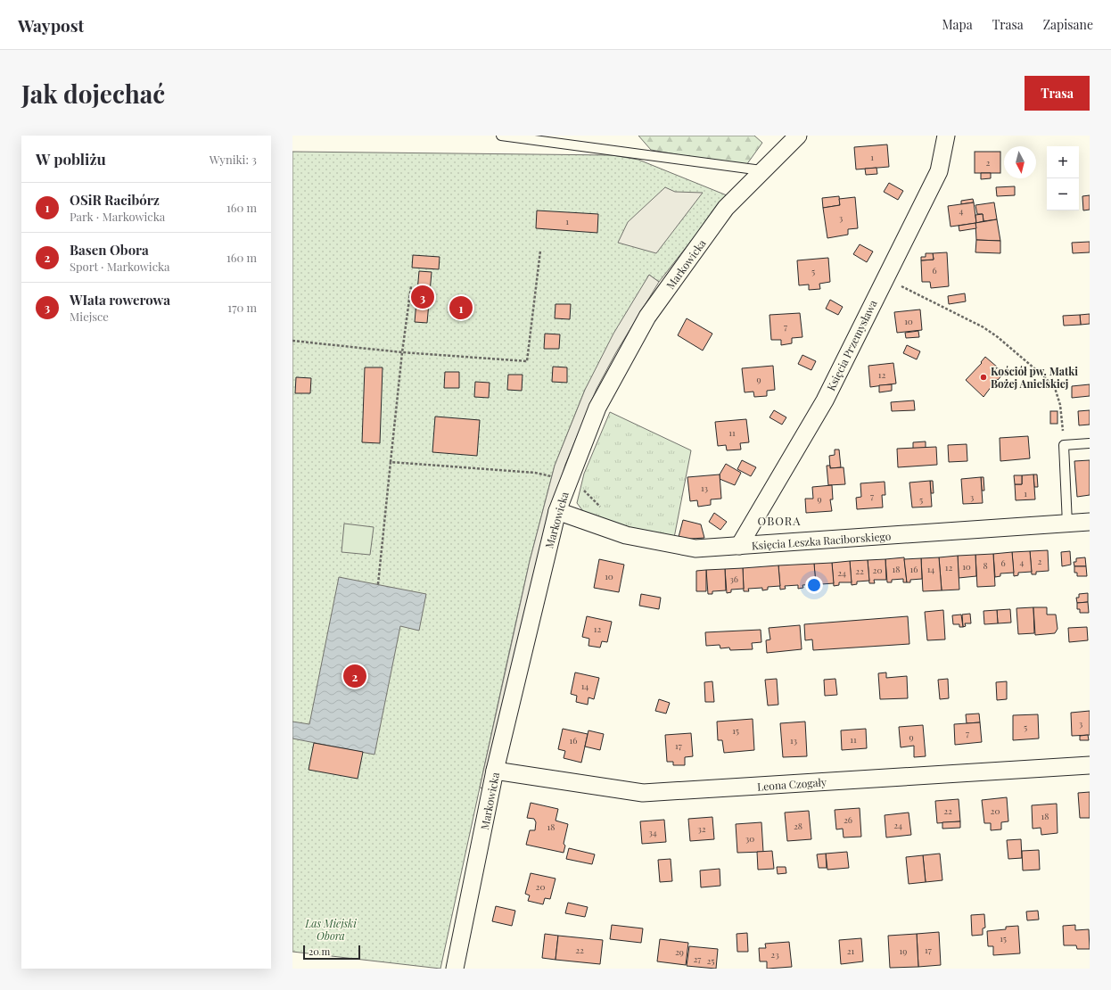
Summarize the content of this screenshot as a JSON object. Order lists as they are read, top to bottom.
{
  "streets": {
    "street": [
      "Markowicka",
      "Księcia Przemysława",
      "Księcia Leszka Raciborskiego",
      "Leona Czogały"
    ]
  },
  "crossings": [
    ["Markowicka", "Księcia Leszka Raciborskiego"],
    ["Markowicka", "Leona Czogały"],
    ["Księcia Przemysława", "Księcia Leszka Raciborskiego"]
  ],
  "districts": ["OBORA"],
  "parks": ["Las Miejski Obora"],
  "places": ["Kościół pw. Matki Bożej Anielskiej"],
  "house_numbers": [
    "1",
    "2",
    "4",
    "3",
    "1",
    "6",
    "5",
    "10",
    "7",
    "12",
    "9",
    "11",
    "13",
    "1",
    "7",
    "3",
    "9",
    "5",
    "2",
    "4",
    "6",
    "8",
    "10",
    "12",
    "18",
    "16",
    "14",
    "20",
    "22",
    "24",
    "10",
    "36",
    "12",
    "14",
    "3",
    "5",
    "15",
    "7",
    "9",
    "11",
    "16",
    "13",
    "17",
    "22",
    "20",
    "18",
    "26",
    "24",
    "28",
    "18",
    "32",
    "34",
    "30",
    "20",
    "15",
    "22",
    "17",
    "21",
    "19",
    "29",
    "23",
    "27",
    "25"
  ],
  "scale_bar": "20 m",
  "north": "bottom",
  "page": {
    "header": "Waypost",
    "nav": ["Mapa", "Trasa", "Zapisane"],
    "buttons": "Trasa",
    "title": "Jak dojechać",
    "heading": ["W pobliżu", "Wyniki: 3"],
    "map_buttons": ["+", "−"],
    "list": [
      {
        "mark": "1",
        "name": "OSiR Racibórz",
        "note": "Park · Markowicka",
        "value": "160 m"
      },
      {
        "mark": "2",
        "name": "Basen Obora",
        "note": "Sport · Markowicka",
        "value": "160 m"
      },
      {
        "mark": "3",
        "name": "WIata rowerowa",
        "note": "Miejsce",
        "value": "170 m"
      }
    ],
    "pins": ["3", "1", "2"],
    "scale": "20 m"
  }
}
